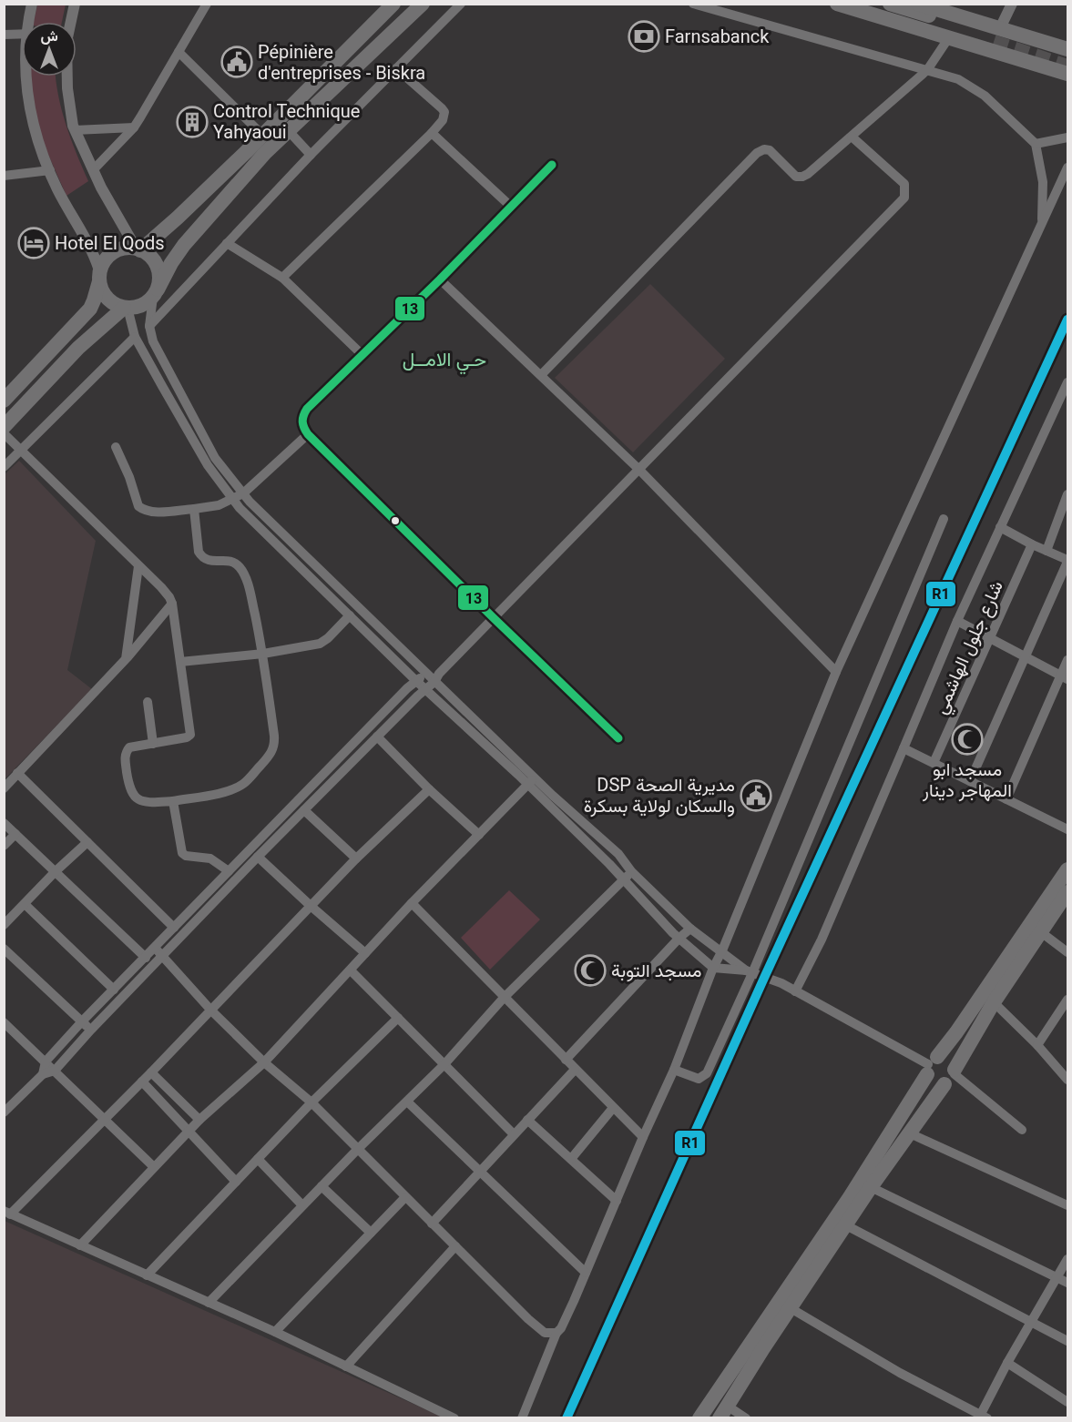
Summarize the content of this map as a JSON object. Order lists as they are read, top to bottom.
{
  "streets": {
    "street": ["شارع جلول الهاشمي"]
  },
  "districts": ["حـي الامــل"],
  "places": {
    "bank": ["Farnsabanck"],
    "public building": ["Pépinière d'entreprises - Biskra", "DSP مديرية الصحة والسكان لولاية بسكرة"],
    "building": ["Control Technique Yahyaoui"],
    "hotel": ["Hotel El Qods"],
    "mosque": ["مسجد ابو المهاجر دينار", "مسجد التوبة"]
  },
  "lines": ["transit line 13", "transit line R1"],
  "north": "top"
}
